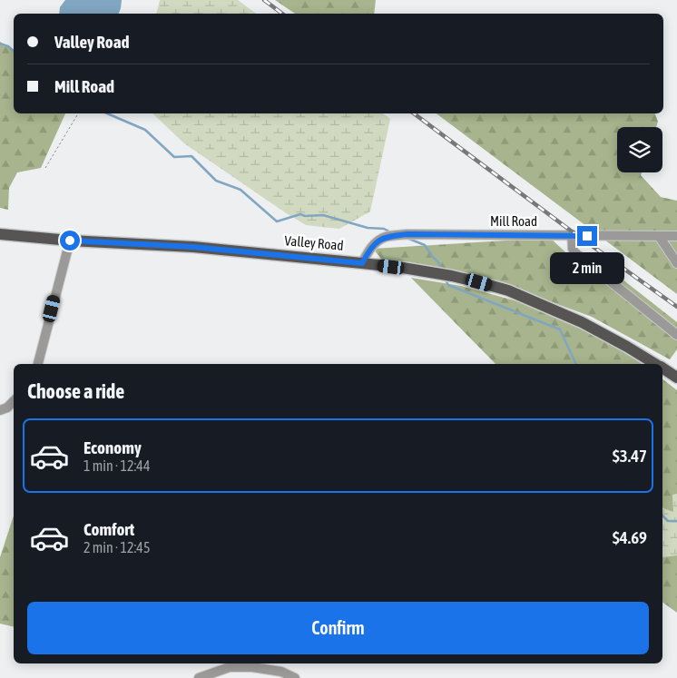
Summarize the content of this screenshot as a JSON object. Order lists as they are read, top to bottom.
{
  "streets": {
    "main road": ["Valley Road"],
    "street": ["Mill Road"]
  },
  "crossings": [
    ["Mill Road", "Valley Road"]
  ],
  "page": {
    "banner": ["Valley Road", "Mill Road"],
    "bubble": "2 min",
    "heading": "Choose a ride",
    "list": [
      {
        "name": "Economy",
        "note": "1 min · 12:44",
        "value": "$3.47"
      },
      {
        "name": "Comfort",
        "note": "2 min · 12:45",
        "value": "$4.69"
      }
    ],
    "buttons": "Confirm"
  }
}
